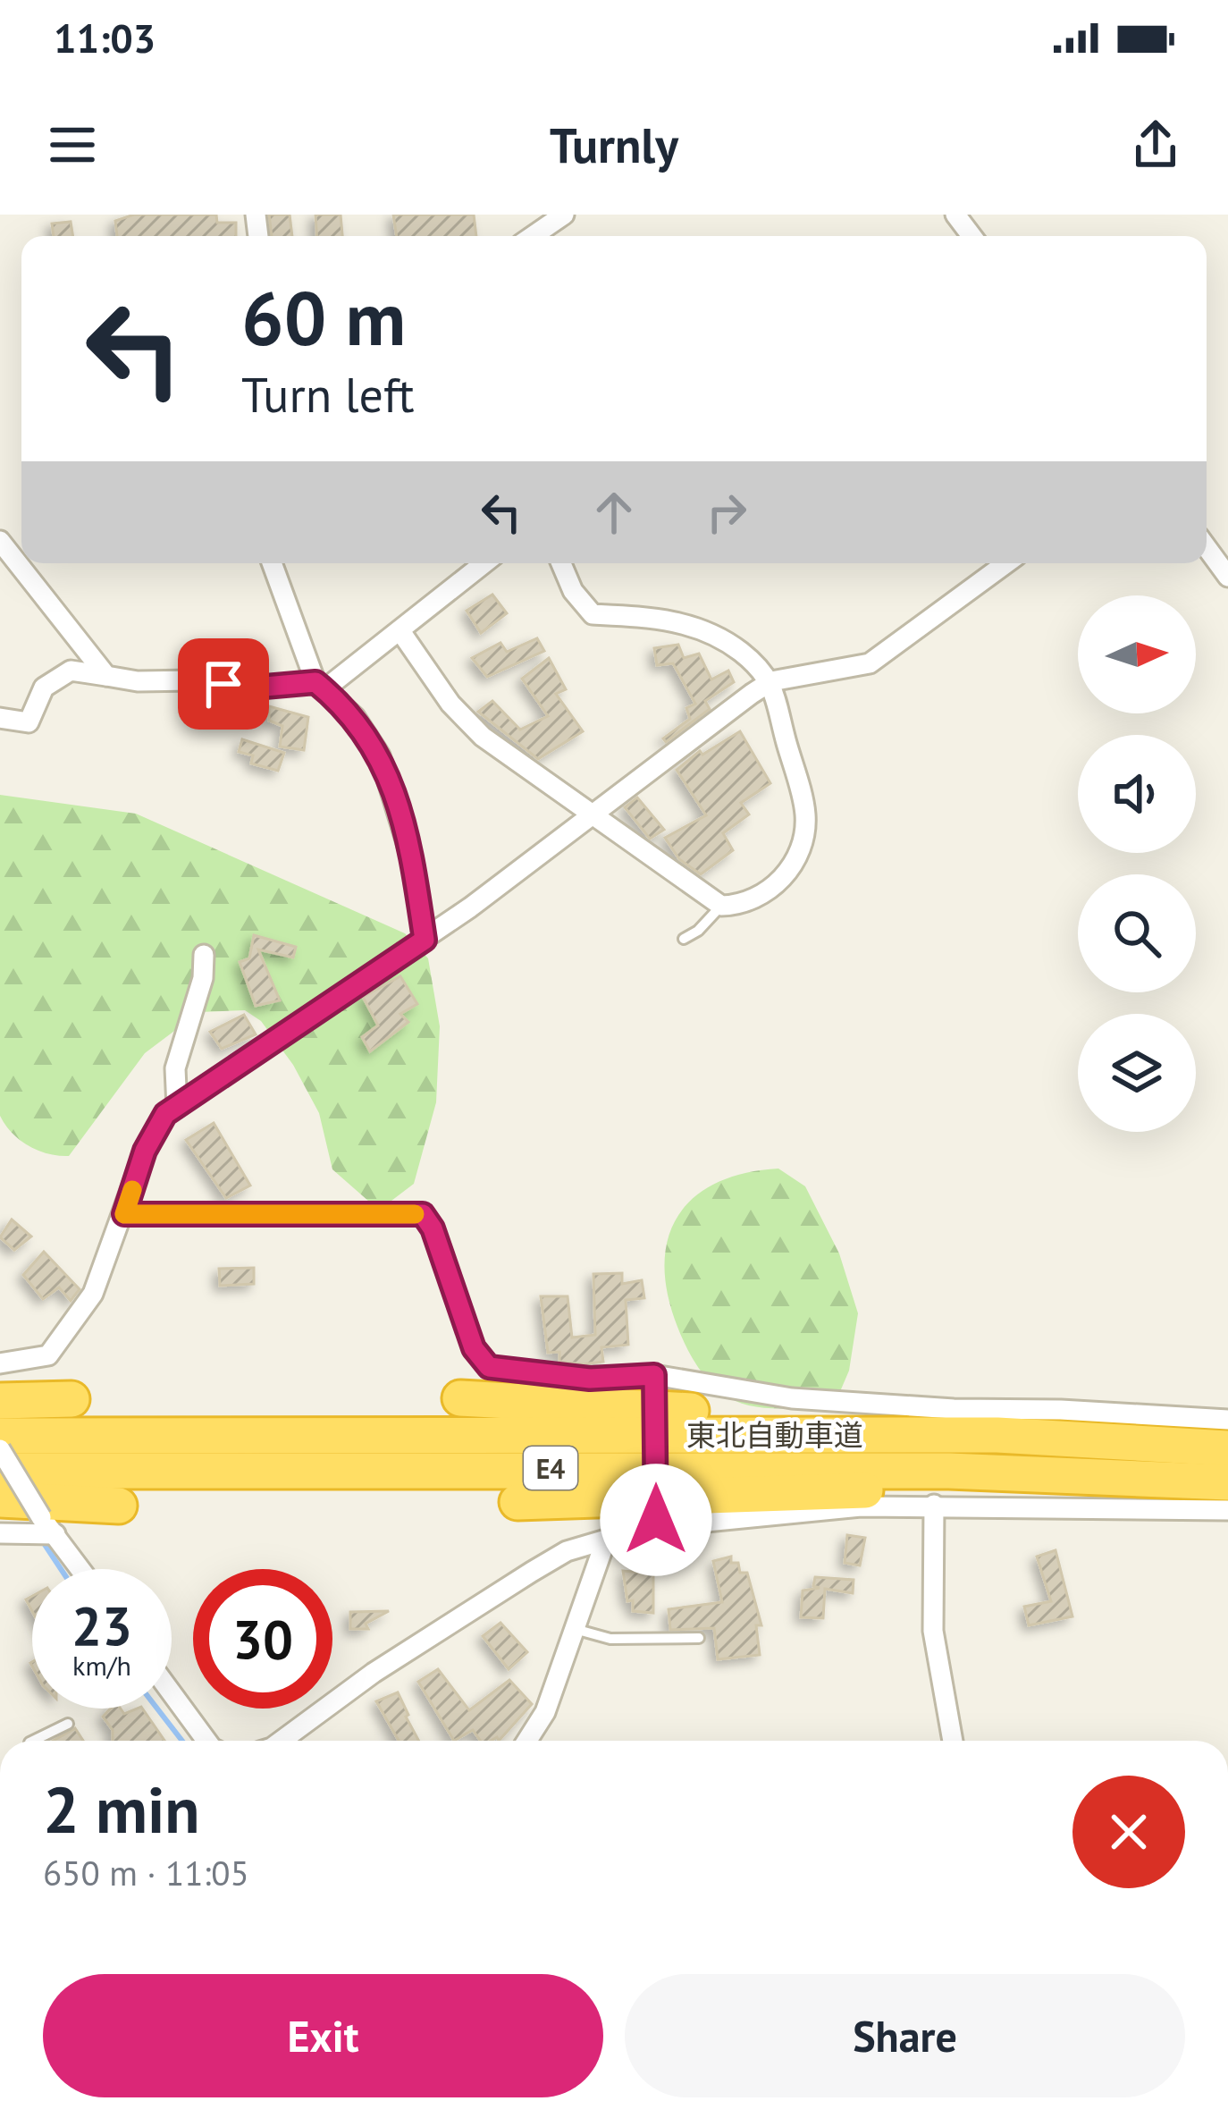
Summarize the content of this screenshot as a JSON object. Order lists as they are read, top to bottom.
{
  "streets": {
    "highway": ["東北自動車道", "E4"]
  },
  "north": "right",
  "page": {
    "status": "11:03",
    "header": "Turnly",
    "turn": ["60 m", "Turn left"],
    "speed": "23 km/h",
    "limit": "30",
    "heading": ["2 min", "650 m · 11:05"],
    "buttons": ["Exit", "Share"]
  }
}
